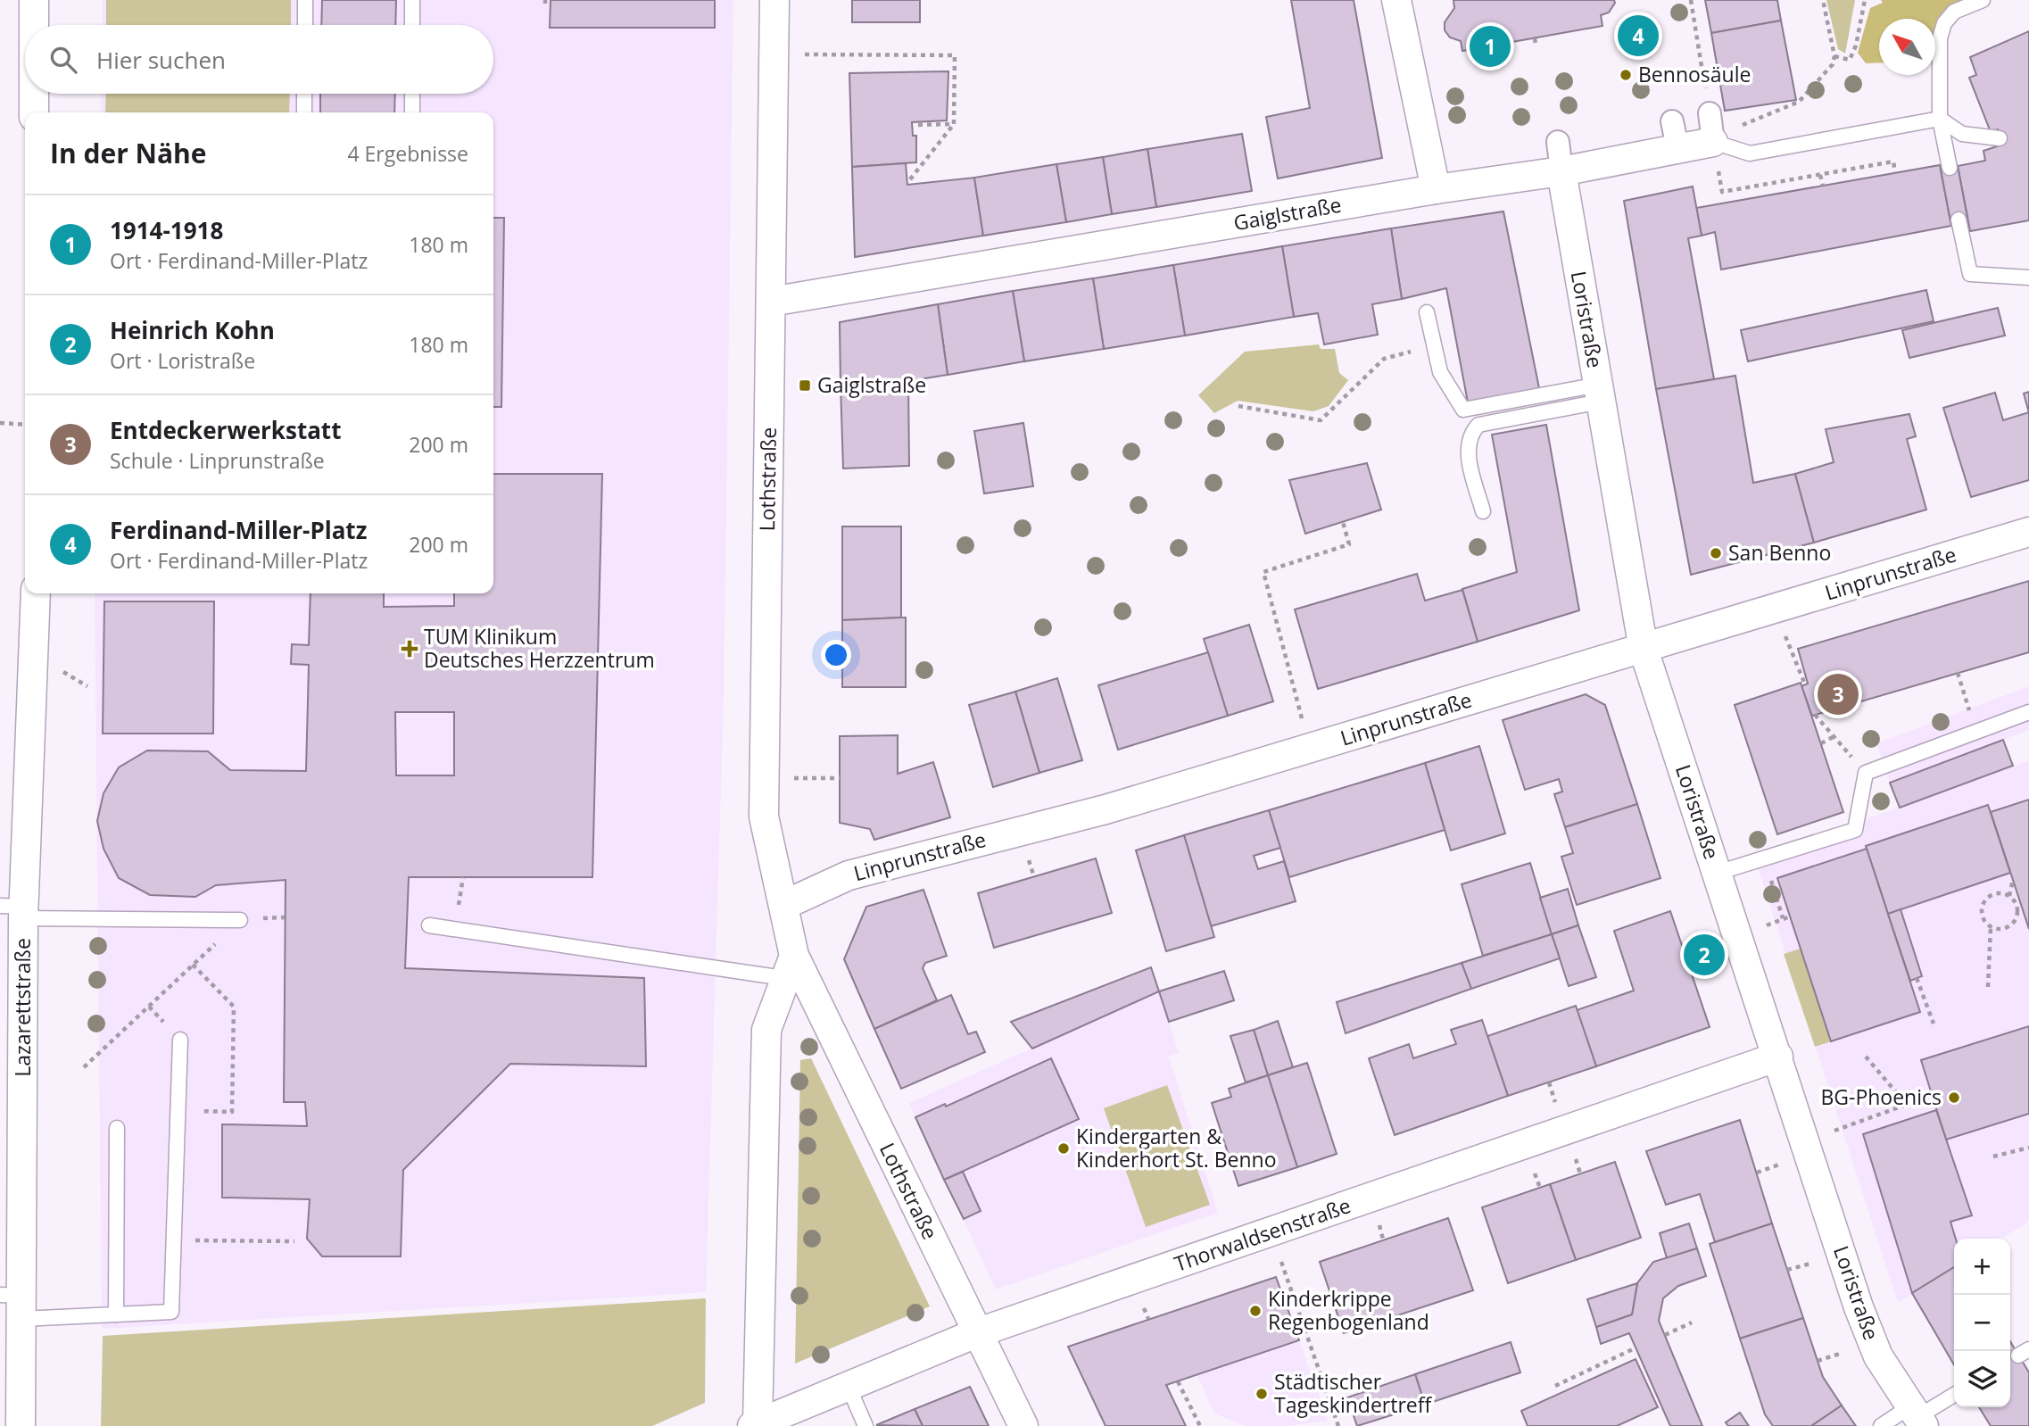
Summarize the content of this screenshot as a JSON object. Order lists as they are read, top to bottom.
{
  "streets": {
    "street": [
      "Gaiglstraße",
      "Loristraße",
      "Lothstraße",
      "Linprunstraße",
      "Lazarettstraße",
      "Thorwaldsenstraße"
    ]
  },
  "crossings": [
    ["Gaiglstraße", "Loristraße"],
    ["Gaiglstraße", "Lothstraße"],
    ["Loristraße", "Linprunstraße"],
    ["Loristraße", "Thorwaldsenstraße"],
    ["Lothstraße", "Linprunstraße"],
    ["Lothstraße", "Thorwaldsenstraße"]
  ],
  "places": {
    "other": [
      "Bennosäule",
      "San Benno",
      "BG-Phoenics",
      "Kindergarten & Kinderhort St. Benno",
      "Kinderkrippe Regenbogenland",
      "Städtischer Tageskindertreff"
    ],
    "transit": ["Gaiglstraße"],
    "health": ["TUM Klinikum Deutsches Herzzentrum"]
  },
  "north": "top left",
  "page": {
    "pins": [
      "4",
      "1",
      "3",
      "2"
    ],
    "search": "Hier suchen",
    "heading": ["In der Nähe", "4 Ergebnisse"],
    "list": [
      {
        "mark": "1",
        "name": "1914-1918",
        "note": "Ort · Ferdinand-Miller-Platz",
        "value": "180 m"
      },
      {
        "mark": "2",
        "name": "Heinrich Kohn",
        "note": "Ort · Loristraße",
        "value": "180 m"
      },
      {
        "mark": "3",
        "name": "Entdeckerwerkstatt",
        "note": "Schule · Linprunstraße",
        "value": "200 m"
      },
      {
        "mark": "4",
        "name": "Ferdinand-Miller-Platz",
        "note": "Ort · Ferdinand-Miller-Platz",
        "value": "200 m"
      }
    ],
    "map_buttons": ["+", "−"]
  }
}
